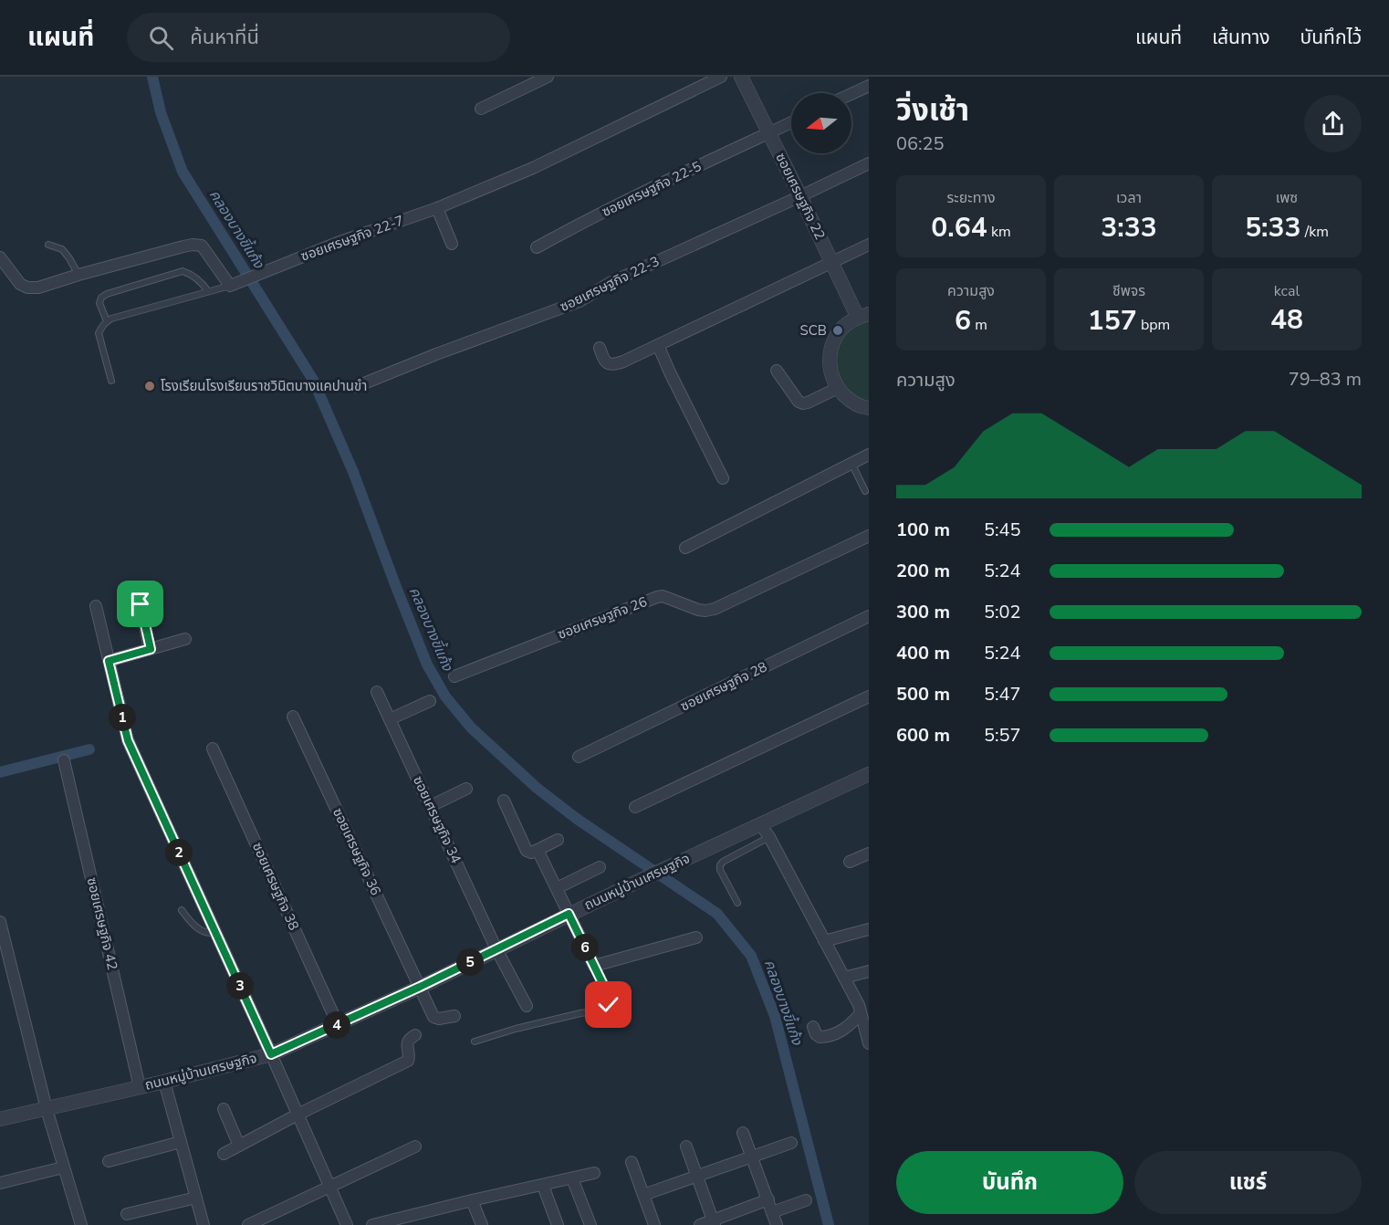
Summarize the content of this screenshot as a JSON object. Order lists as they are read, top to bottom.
{
  "streets": {
    "street": [
      "ซอยเศรษฐกิจ 22-5",
      "ซอยเศรษฐกิจ 22",
      "ซอยเศรษฐกิจ 22-7",
      "ซอยเศรษฐกิจ 22-3",
      "ซอยเศรษฐกิจ 26",
      "ซอยเศรษฐกิจ 28",
      "ซอยเศรษฐกิจ 34",
      "ซอยเศรษฐกิจ 36",
      "ถนนหมู่บ้านเศรษฐกิจ",
      "ซอยเศรษฐกิจ 38",
      "ซอยเศรษฐกิจ 42"
    ]
  },
  "crossings": [
    ["ซอยเศรษฐกิจ 22-5", "ซอยเศรษฐกิจ 22"],
    ["ซอยเศรษฐกิจ 22", "ซอยเศรษฐกิจ 22-3"],
    ["ซอยเศรษฐกิจ 34", "ถนนหมู่บ้านเศรษฐกิจ"],
    ["ซอยเศรษฐกิจ 36", "ถนนหมู่บ้านเศรษฐกิจ"],
    ["ถนนหมู่บ้านเศรษฐกิจ", "ซอยเศรษฐกิจ 38"],
    ["ถนนหมู่บ้านเศรษฐกิจ", "ซอยเศรษฐกิจ 42"]
  ],
  "water": ["คลองบางขี้แก้ง"],
  "places": ["SCB", "โรงเรียนโรงเรียนราชวินิตบางแคปานขำ"],
  "north": "left",
  "page": {
    "header": "แผนที่",
    "search": "ค้นหาที่นี่",
    "nav": ["แผนที่", "เส้นทาง", "บันทึกไว้"],
    "heading": ["วิ่งเช้า", "06:25"],
    "stats": [
      ["ระยะทาง", "0.64 km"],
      ["เวลา", "3:33"],
      ["เพซ", "5:33 /km"],
      ["ความสูง", "6 m"],
      ["ชีพจร", "157 bpm"],
      ["kcal", "48"]
    ],
    "chart": ["ความสูง", "79–83 m"],
    "list": [
      {
        "name": "100 m",
        "note": "5:45"
      },
      {
        "name": "200 m",
        "note": "5:24"
      },
      {
        "name": "300 m",
        "note": "5:02"
      },
      {
        "name": "400 m",
        "note": "5:24"
      },
      {
        "name": "500 m",
        "note": "5:47"
      },
      {
        "name": "600 m",
        "note": "5:57"
      }
    ],
    "pins": [
      "1",
      "2",
      "6",
      "5",
      "3",
      "4"
    ],
    "buttons": ["บันทึก", "แชร์"]
  }
}
